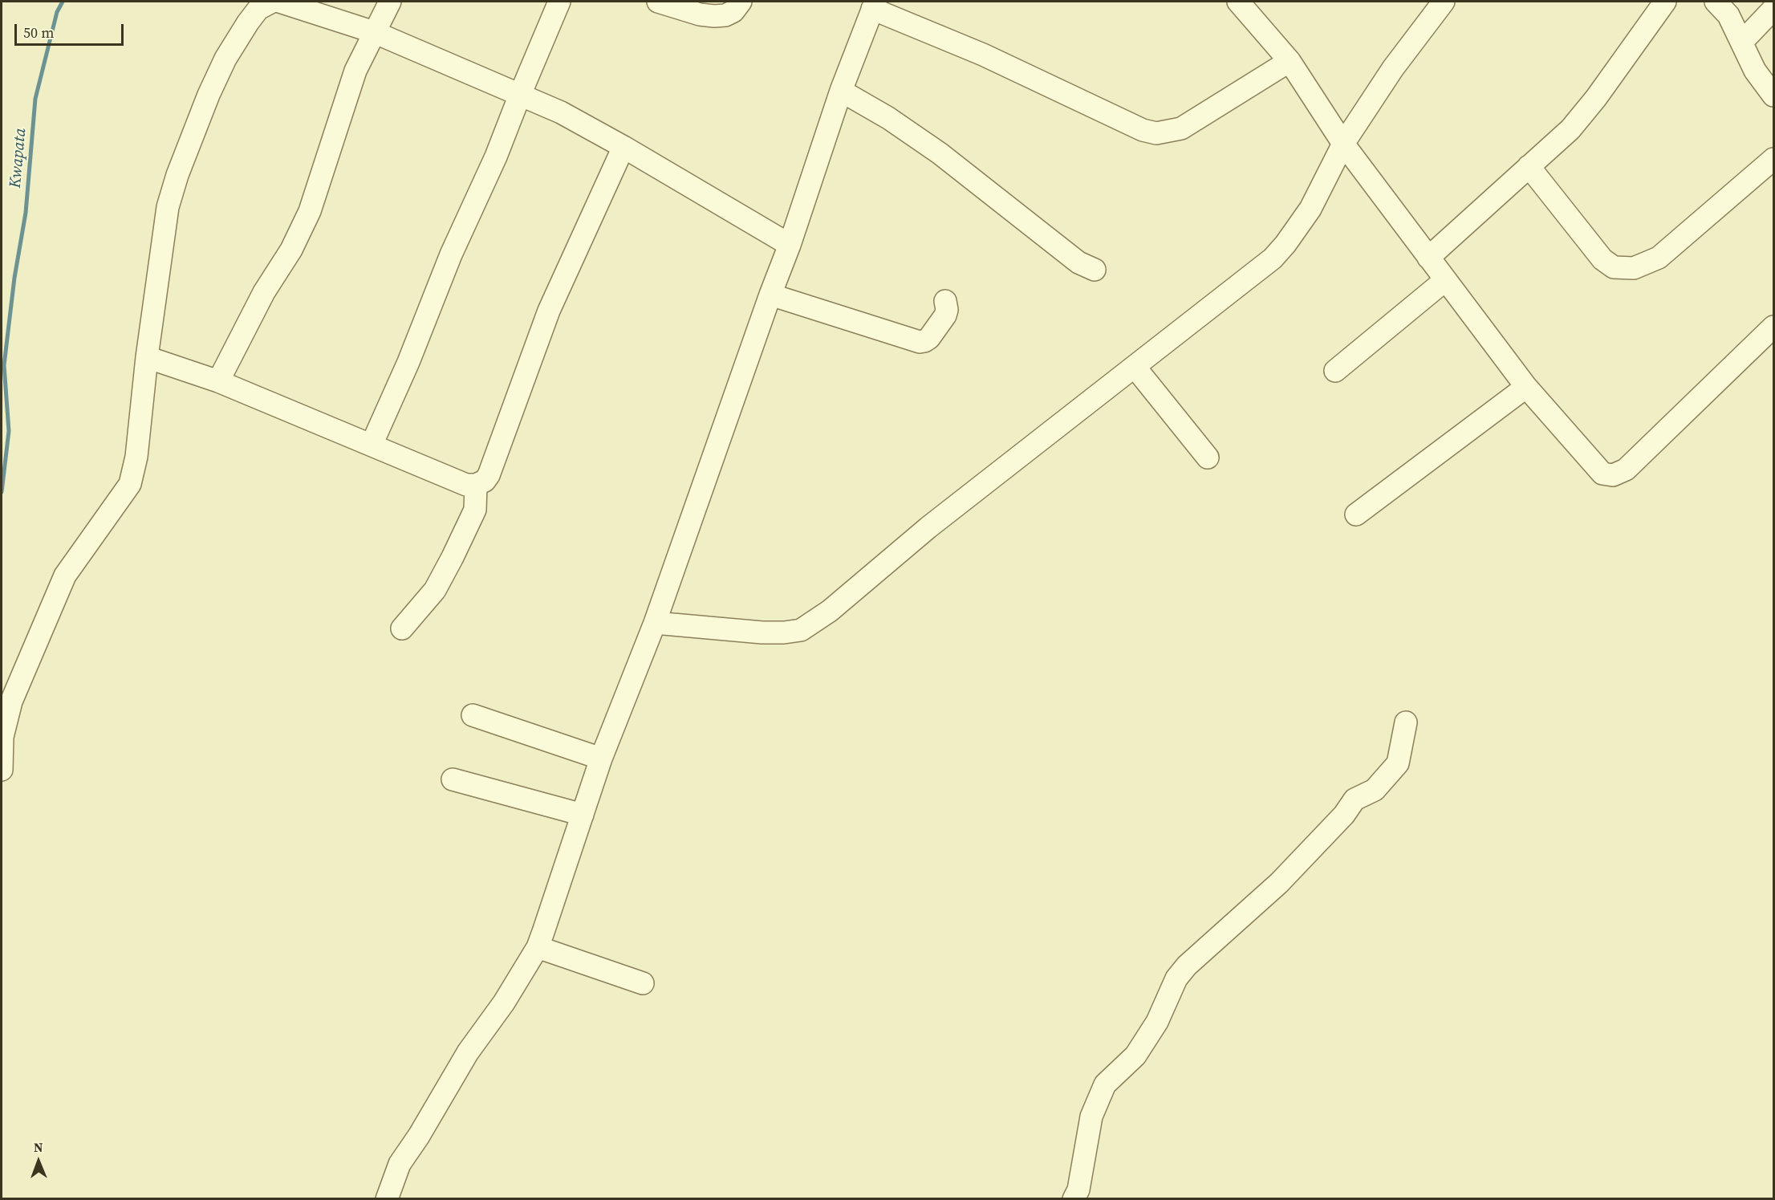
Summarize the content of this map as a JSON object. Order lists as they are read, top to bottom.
{
  "water": ["Kwapata"],
  "scale_bar": "50 m",
  "north": "top"
}
